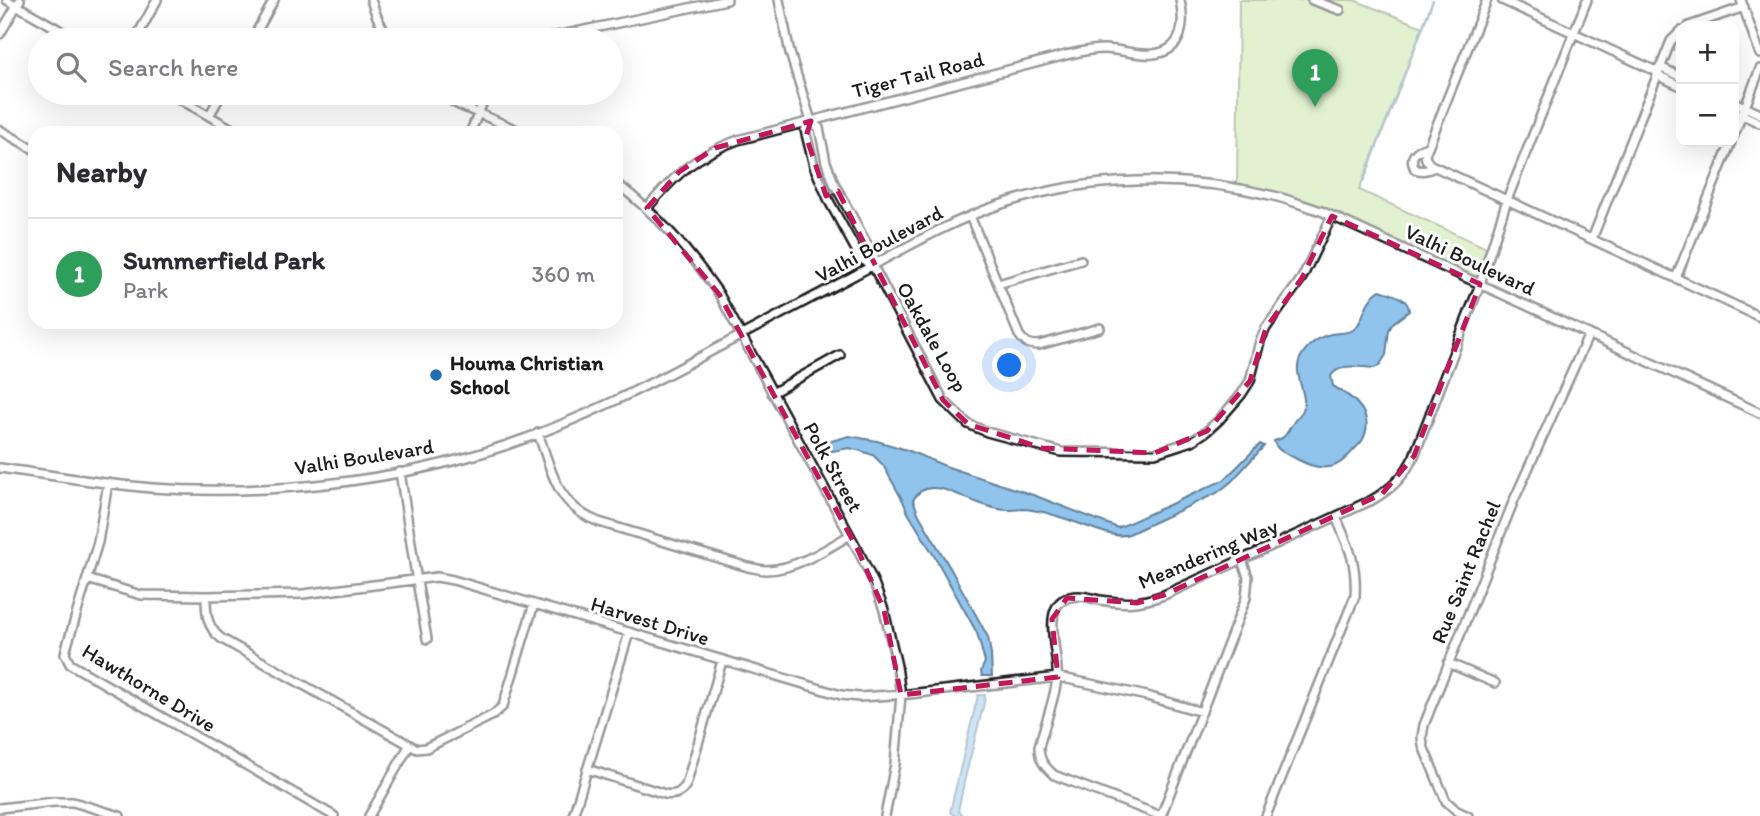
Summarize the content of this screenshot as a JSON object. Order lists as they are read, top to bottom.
{
  "streets": {
    "street": [
      "Tiger Tail Road",
      "Valhi Boulevard",
      "Oakdale Loop",
      "Polk Street",
      "Meandering Way",
      "Rue Saint Rachel",
      "Harvest Drive",
      "Hawthorne Drive"
    ]
  },
  "crossings": [
    ["Tiger Tail Road", "Polk Street"],
    ["Valhi Boulevard", "Oakdale Loop"],
    ["Valhi Boulevard", "Polk Street"],
    ["Valhi Boulevard", "Meandering Way"],
    ["Valhi Boulevard", "Rue Saint Rachel"],
    ["Valhi Boulevard", "Hawthorne Drive"],
    ["Polk Street", "Harvest Drive"],
    ["Meandering Way", "Harvest Drive"],
    ["Harvest Drive", "Hawthorne Drive"]
  ],
  "places": ["Houma Christian School"],
  "page": {
    "map_buttons": ["+", "−"],
    "search": "Search here",
    "pins": "1",
    "heading": "Nearby",
    "list": [
      {
        "mark": "1",
        "name": "Summerfield Park",
        "note": "Park",
        "value": "360 m"
      }
    ]
  }
}
